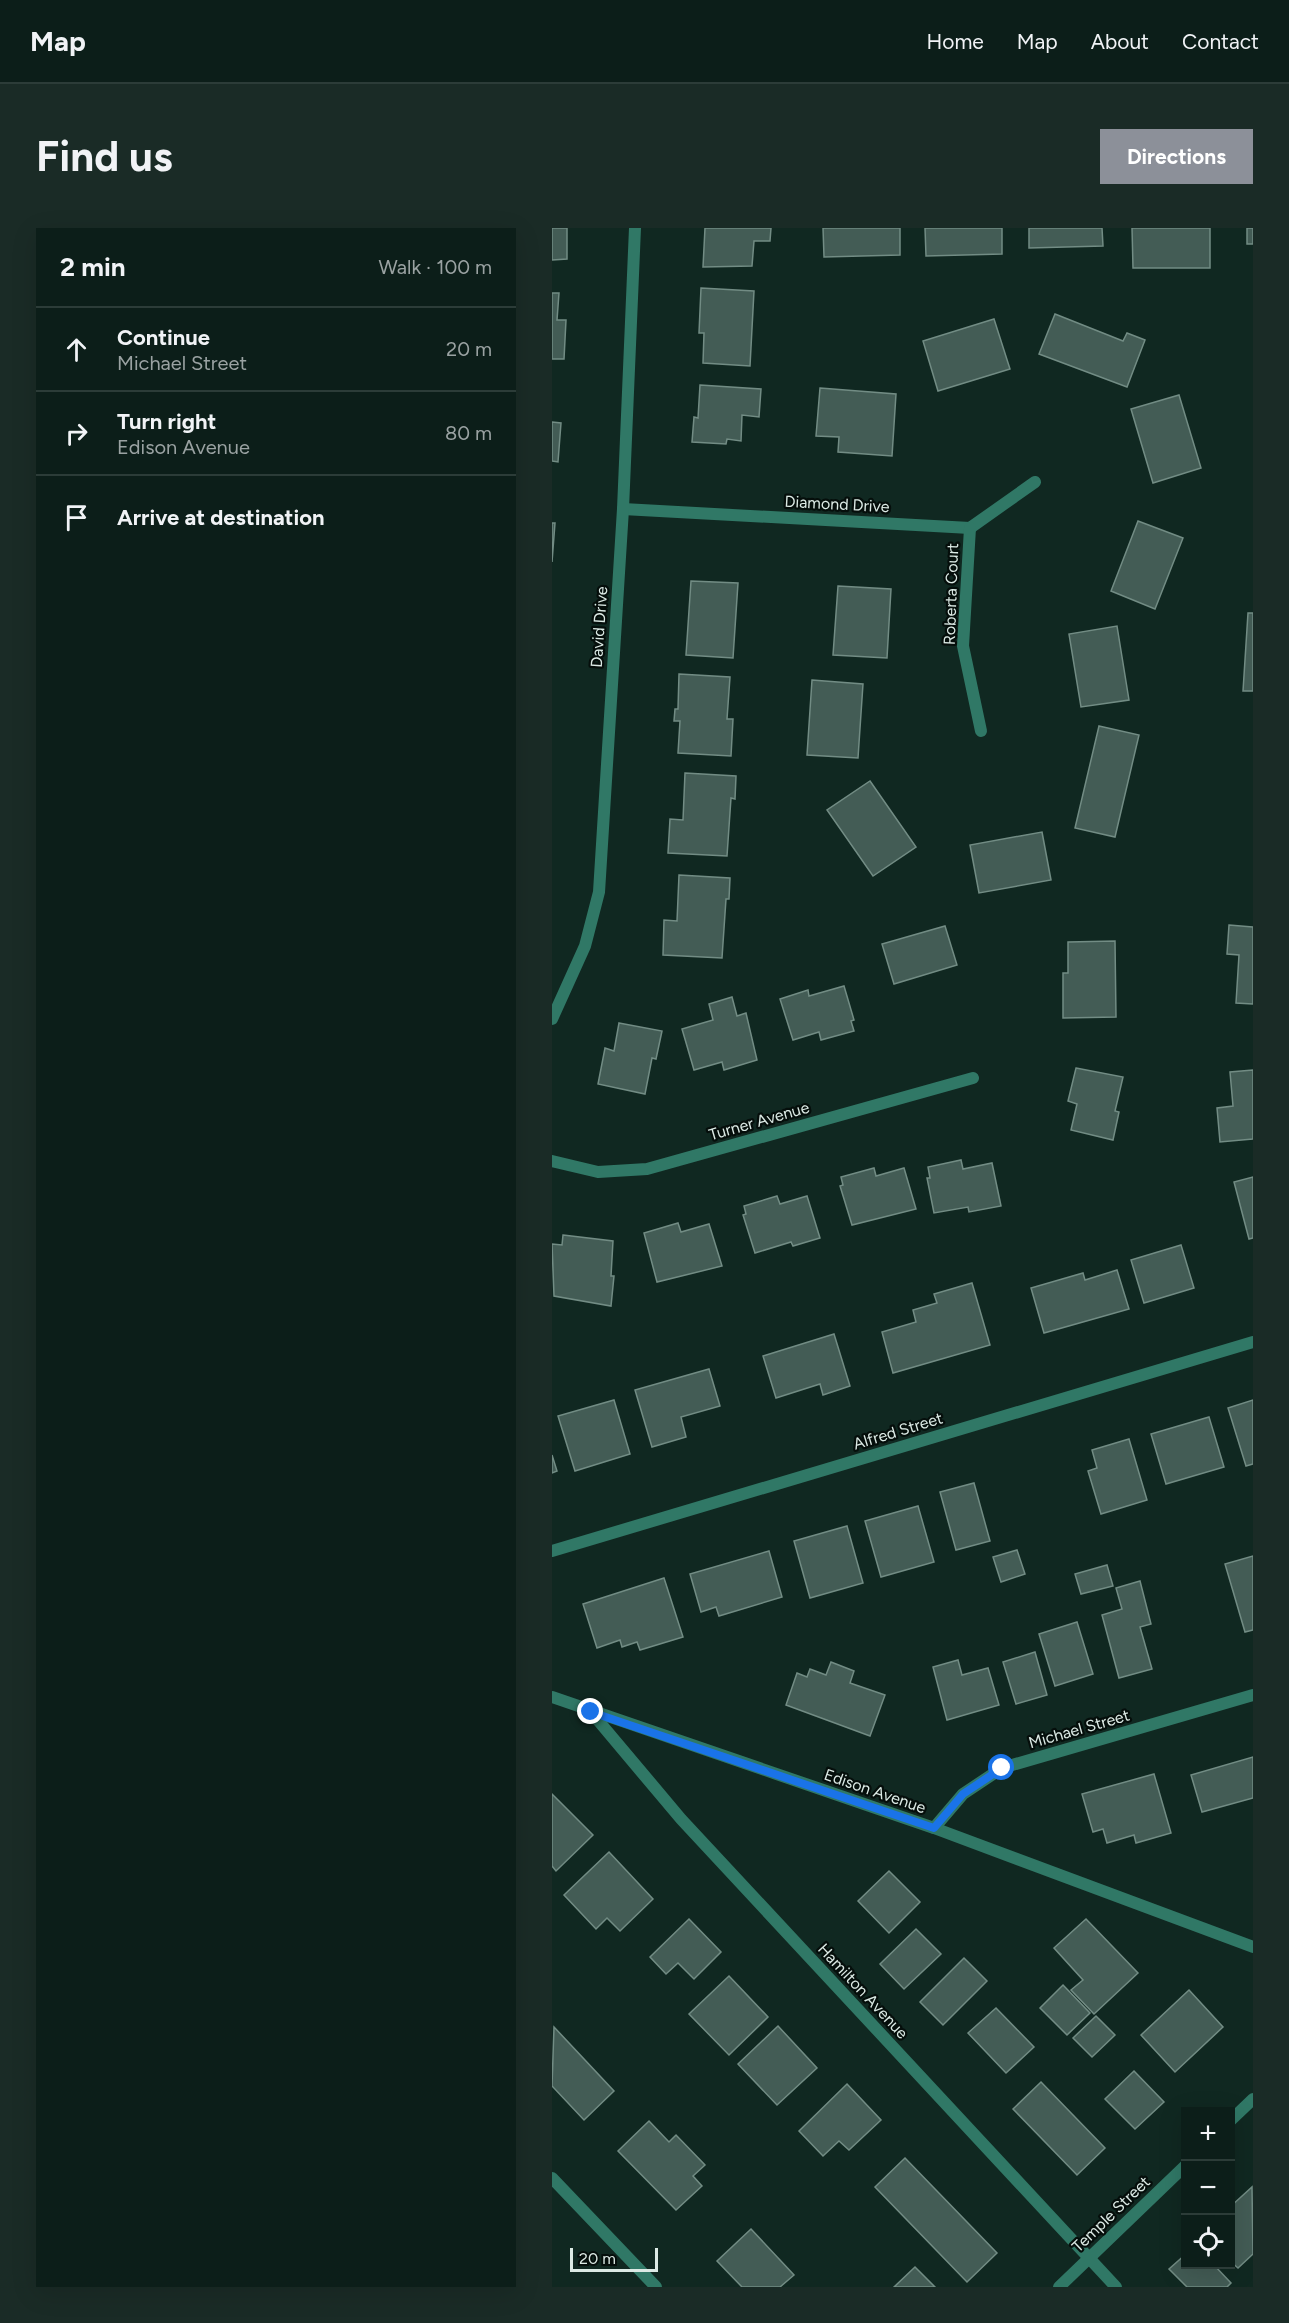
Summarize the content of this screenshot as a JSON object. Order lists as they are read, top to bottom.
{
  "streets": {
    "street": [
      "Diamond Drive",
      "Roberta Court",
      "David Drive",
      "Turner Avenue",
      "Alfred Street",
      "Michael Street",
      "Edison Avenue",
      "Hamilton Avenue",
      "Temple Street"
    ]
  },
  "crossings": [
    ["Diamond Drive", "Roberta Court"],
    ["Diamond Drive", "David Drive"],
    ["Michael Street", "Edison Avenue"],
    ["Edison Avenue", "Hamilton Avenue"],
    ["Hamilton Avenue", "Temple Street"]
  ],
  "scale_bar": "20 m",
  "page": {
    "header": "Map",
    "nav": [
      "Home",
      "Map",
      "About",
      "Contact"
    ],
    "buttons": "Directions",
    "title": "Find us",
    "heading": ["2 min", "Walk · 100 m"],
    "list": [
      ["Continue", "Michael Street", "20 m"],
      ["Turn right", "Edison Avenue", "80 m"],
      "Arrive at destination"
    ],
    "map_buttons": ["+", "−"],
    "scale": "20 m"
  }
}
